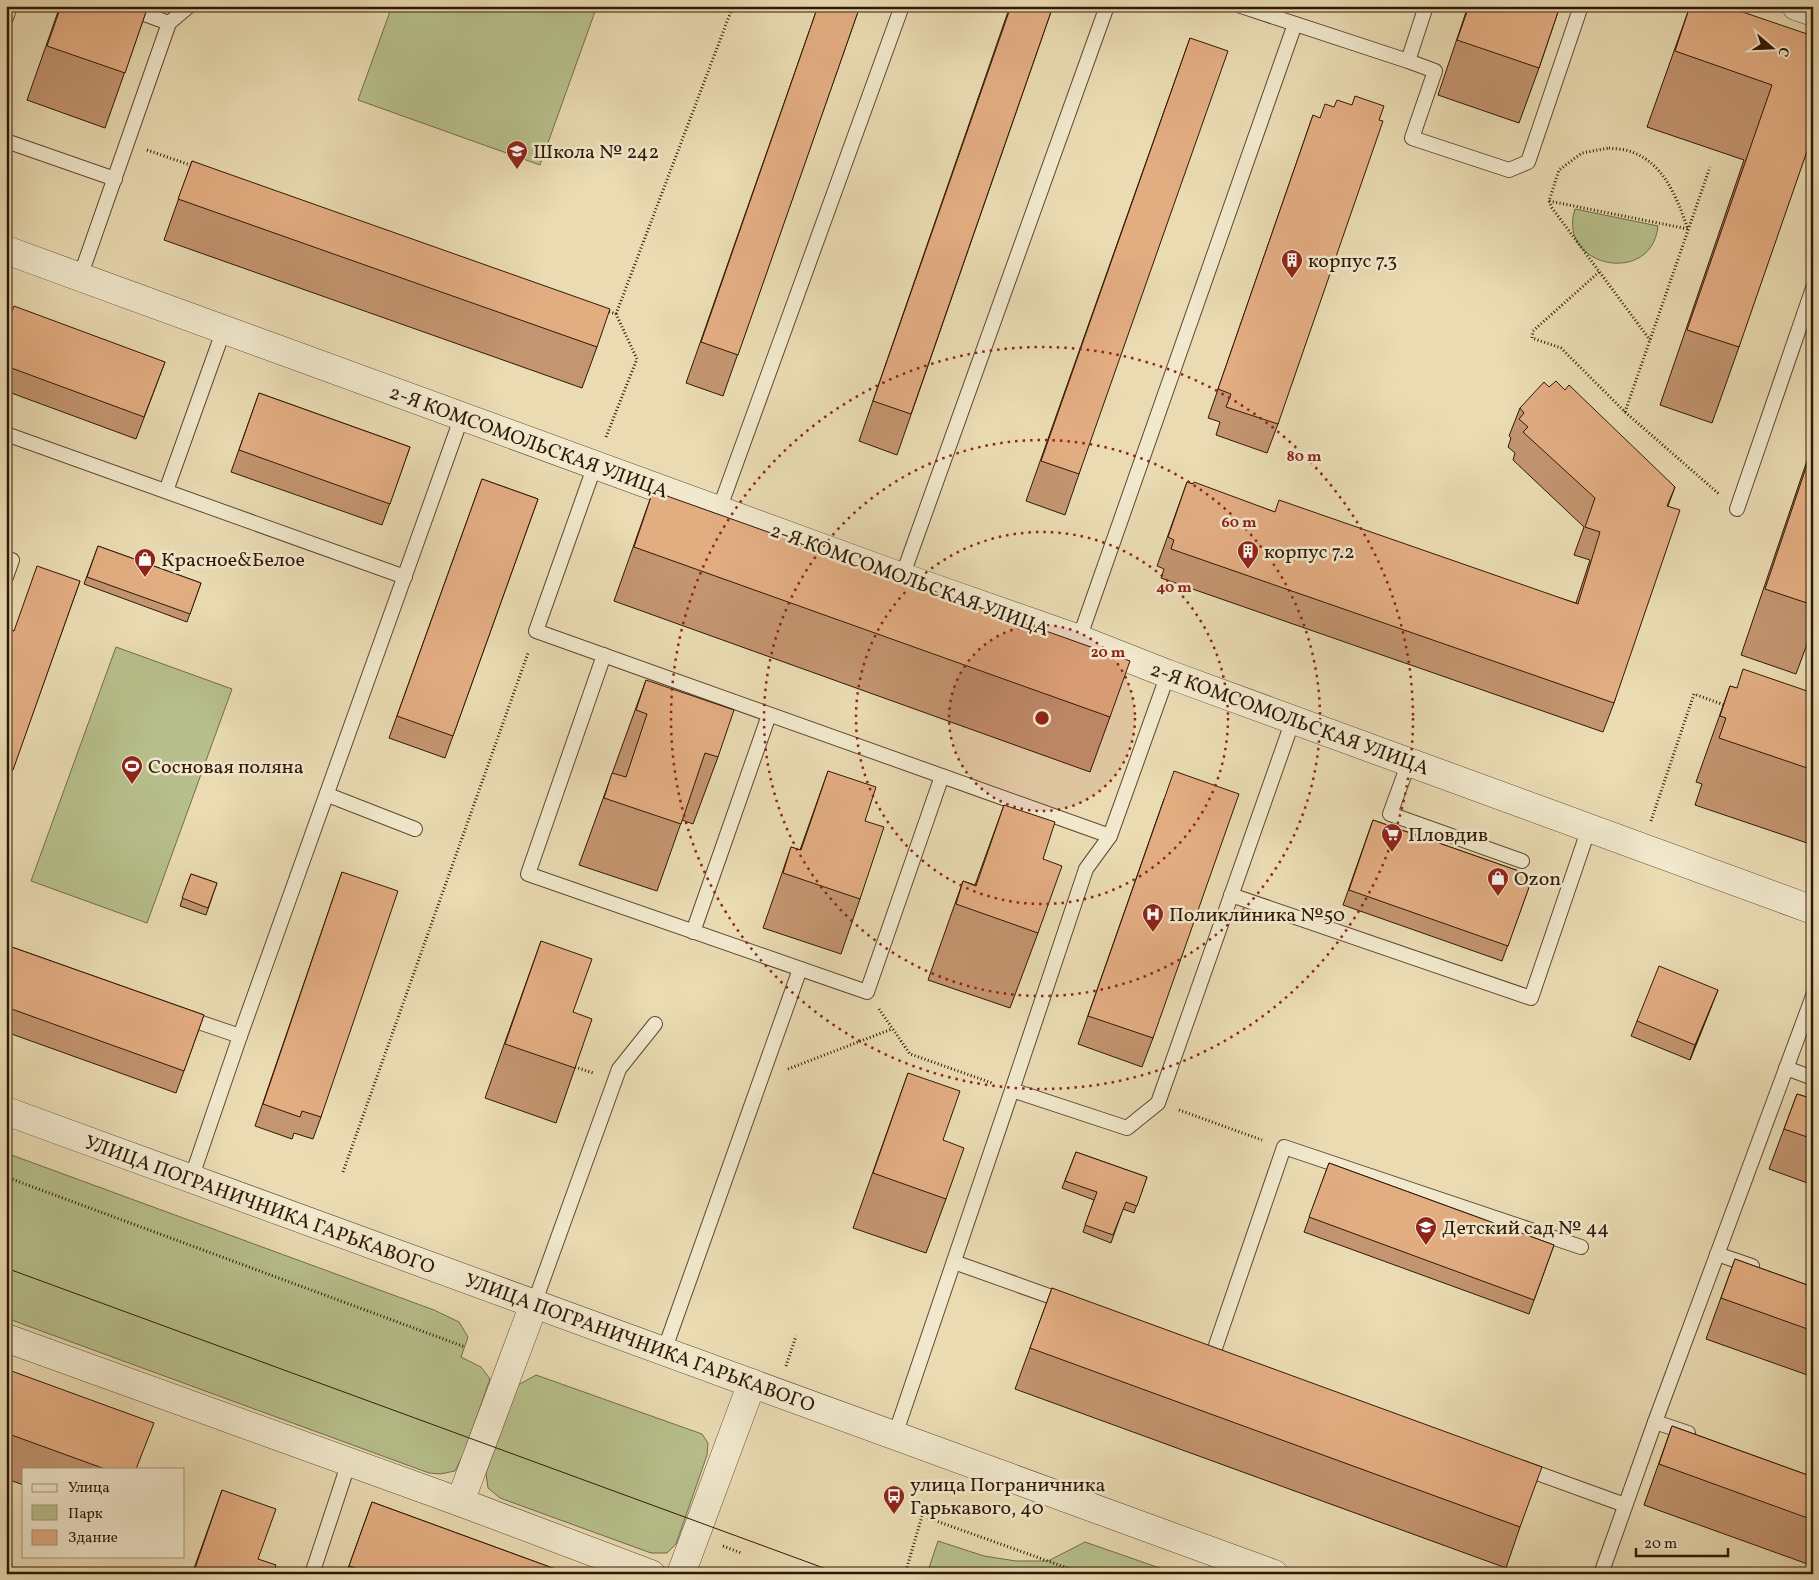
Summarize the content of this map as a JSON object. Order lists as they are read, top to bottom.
{
  "streets": {
    "street": ["2-Я КОМСОМОЛЬСКАЯ УЛИЦА", "УЛИЦА ПОГРАНИЧНИКА ГАРЬКАВОГО"]
  },
  "places": {
    "school or university": ["Школа № 242", "Детский сад № 44"],
    "building": ["корпус 7.3", "корпус 7.2"],
    "shop": ["Красное&Белое", "Ozon"],
    "sports": ["Сосновая поляна"],
    "supermarket": ["Пловдив"],
    "hospital": ["Поликлиника №50"],
    "bus stop": ["улица Пограничника Гарькавого, 40"]
  },
  "legend": ["Улица", "Парк", "Здание"],
  "scale_bar": "20 m",
  "north": "right",
  "rings": [
    "80 m",
    "60 m",
    "40 m",
    "20 m"
  ]
}
